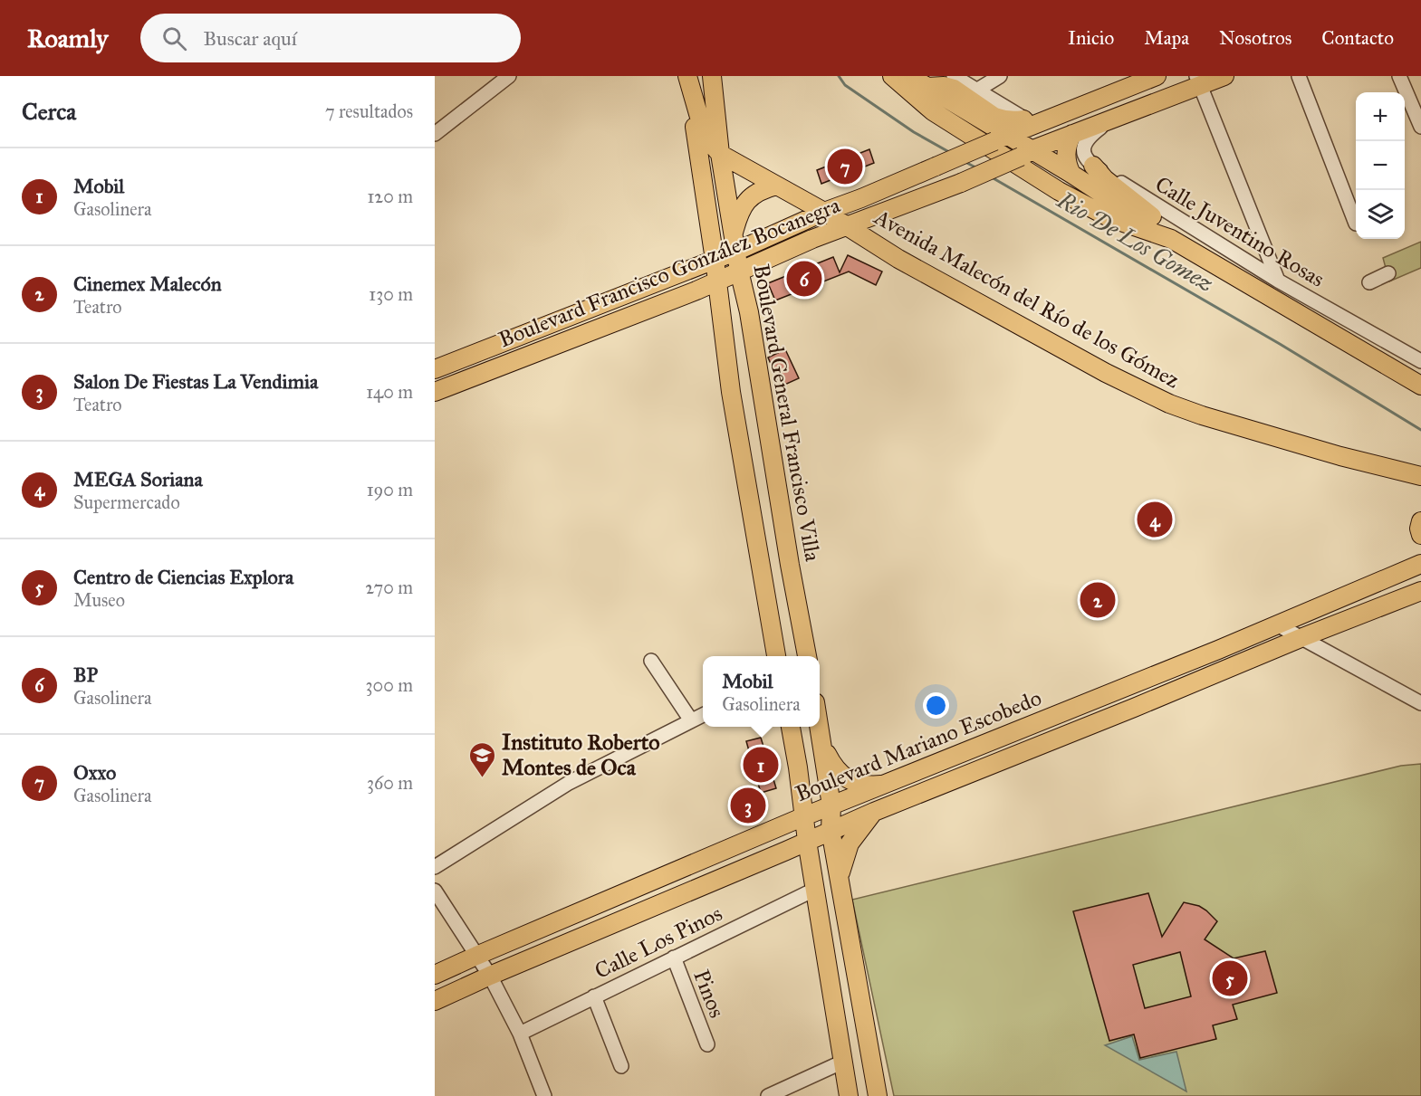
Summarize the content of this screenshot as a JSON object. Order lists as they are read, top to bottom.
{
  "streets": {
    "main road": [
      "Boulevard Francisco González Bocanegra",
      "Avenida Malecón del Río de los Gómez",
      "Boulevard General Francisco Villa",
      "Boulevard Mariano Escobedo"
    ],
    "street": ["Calle Juventino Rosas", "Calle Los Pinos", "Pinos"]
  },
  "crossings": [
    ["Boulevard Francisco González Bocanegra", "Avenida Malecón del Río de los Gómez"],
    ["Boulevard Francisco González Bocanegra", "Boulevard General Francisco Villa"],
    ["Avenida Malecón del Río de los Gómez", "Boulevard General Francisco Villa"],
    ["Calle Los Pinos", "Pinos"]
  ],
  "water": ["Rio De Los Gomez"],
  "places": {
    "school or university": ["Instituto Roberto Montes de Oca"]
  },
  "page": {
    "header": "Roamly",
    "search": "Buscar aquí",
    "nav": [
      "Inicio",
      "Mapa",
      "Nosotros",
      "Contacto"
    ],
    "heading": ["Cerca", "7 resultados"],
    "map_buttons": ["+", "−"],
    "list": [
      {
        "mark": "1",
        "name": "Mobil",
        "note": "Gasolinera",
        "value": "120 m"
      },
      {
        "mark": "2",
        "name": "Cinemex Malecón",
        "note": "Teatro",
        "value": "130 m"
      },
      {
        "mark": "3",
        "name": "Salon De Fiestas La Vendimia",
        "note": "Teatro",
        "value": "140 m"
      },
      {
        "mark": "4",
        "name": "MEGA Soriana",
        "note": "Supermercado",
        "value": "190 m"
      },
      {
        "mark": "5",
        "name": "Centro de Ciencias Explora",
        "note": "Museo",
        "value": "270 m"
      },
      {
        "mark": "6",
        "name": "BP",
        "note": "Gasolinera",
        "value": "300 m"
      },
      {
        "mark": "7",
        "name": "Oxxo",
        "note": "Gasolinera",
        "value": "360 m"
      }
    ],
    "pins": [
      "7",
      "6",
      "4",
      "2",
      "1",
      "3",
      "5"
    ],
    "popup": ["Mobil", "Gasolinera"]
  }
}
